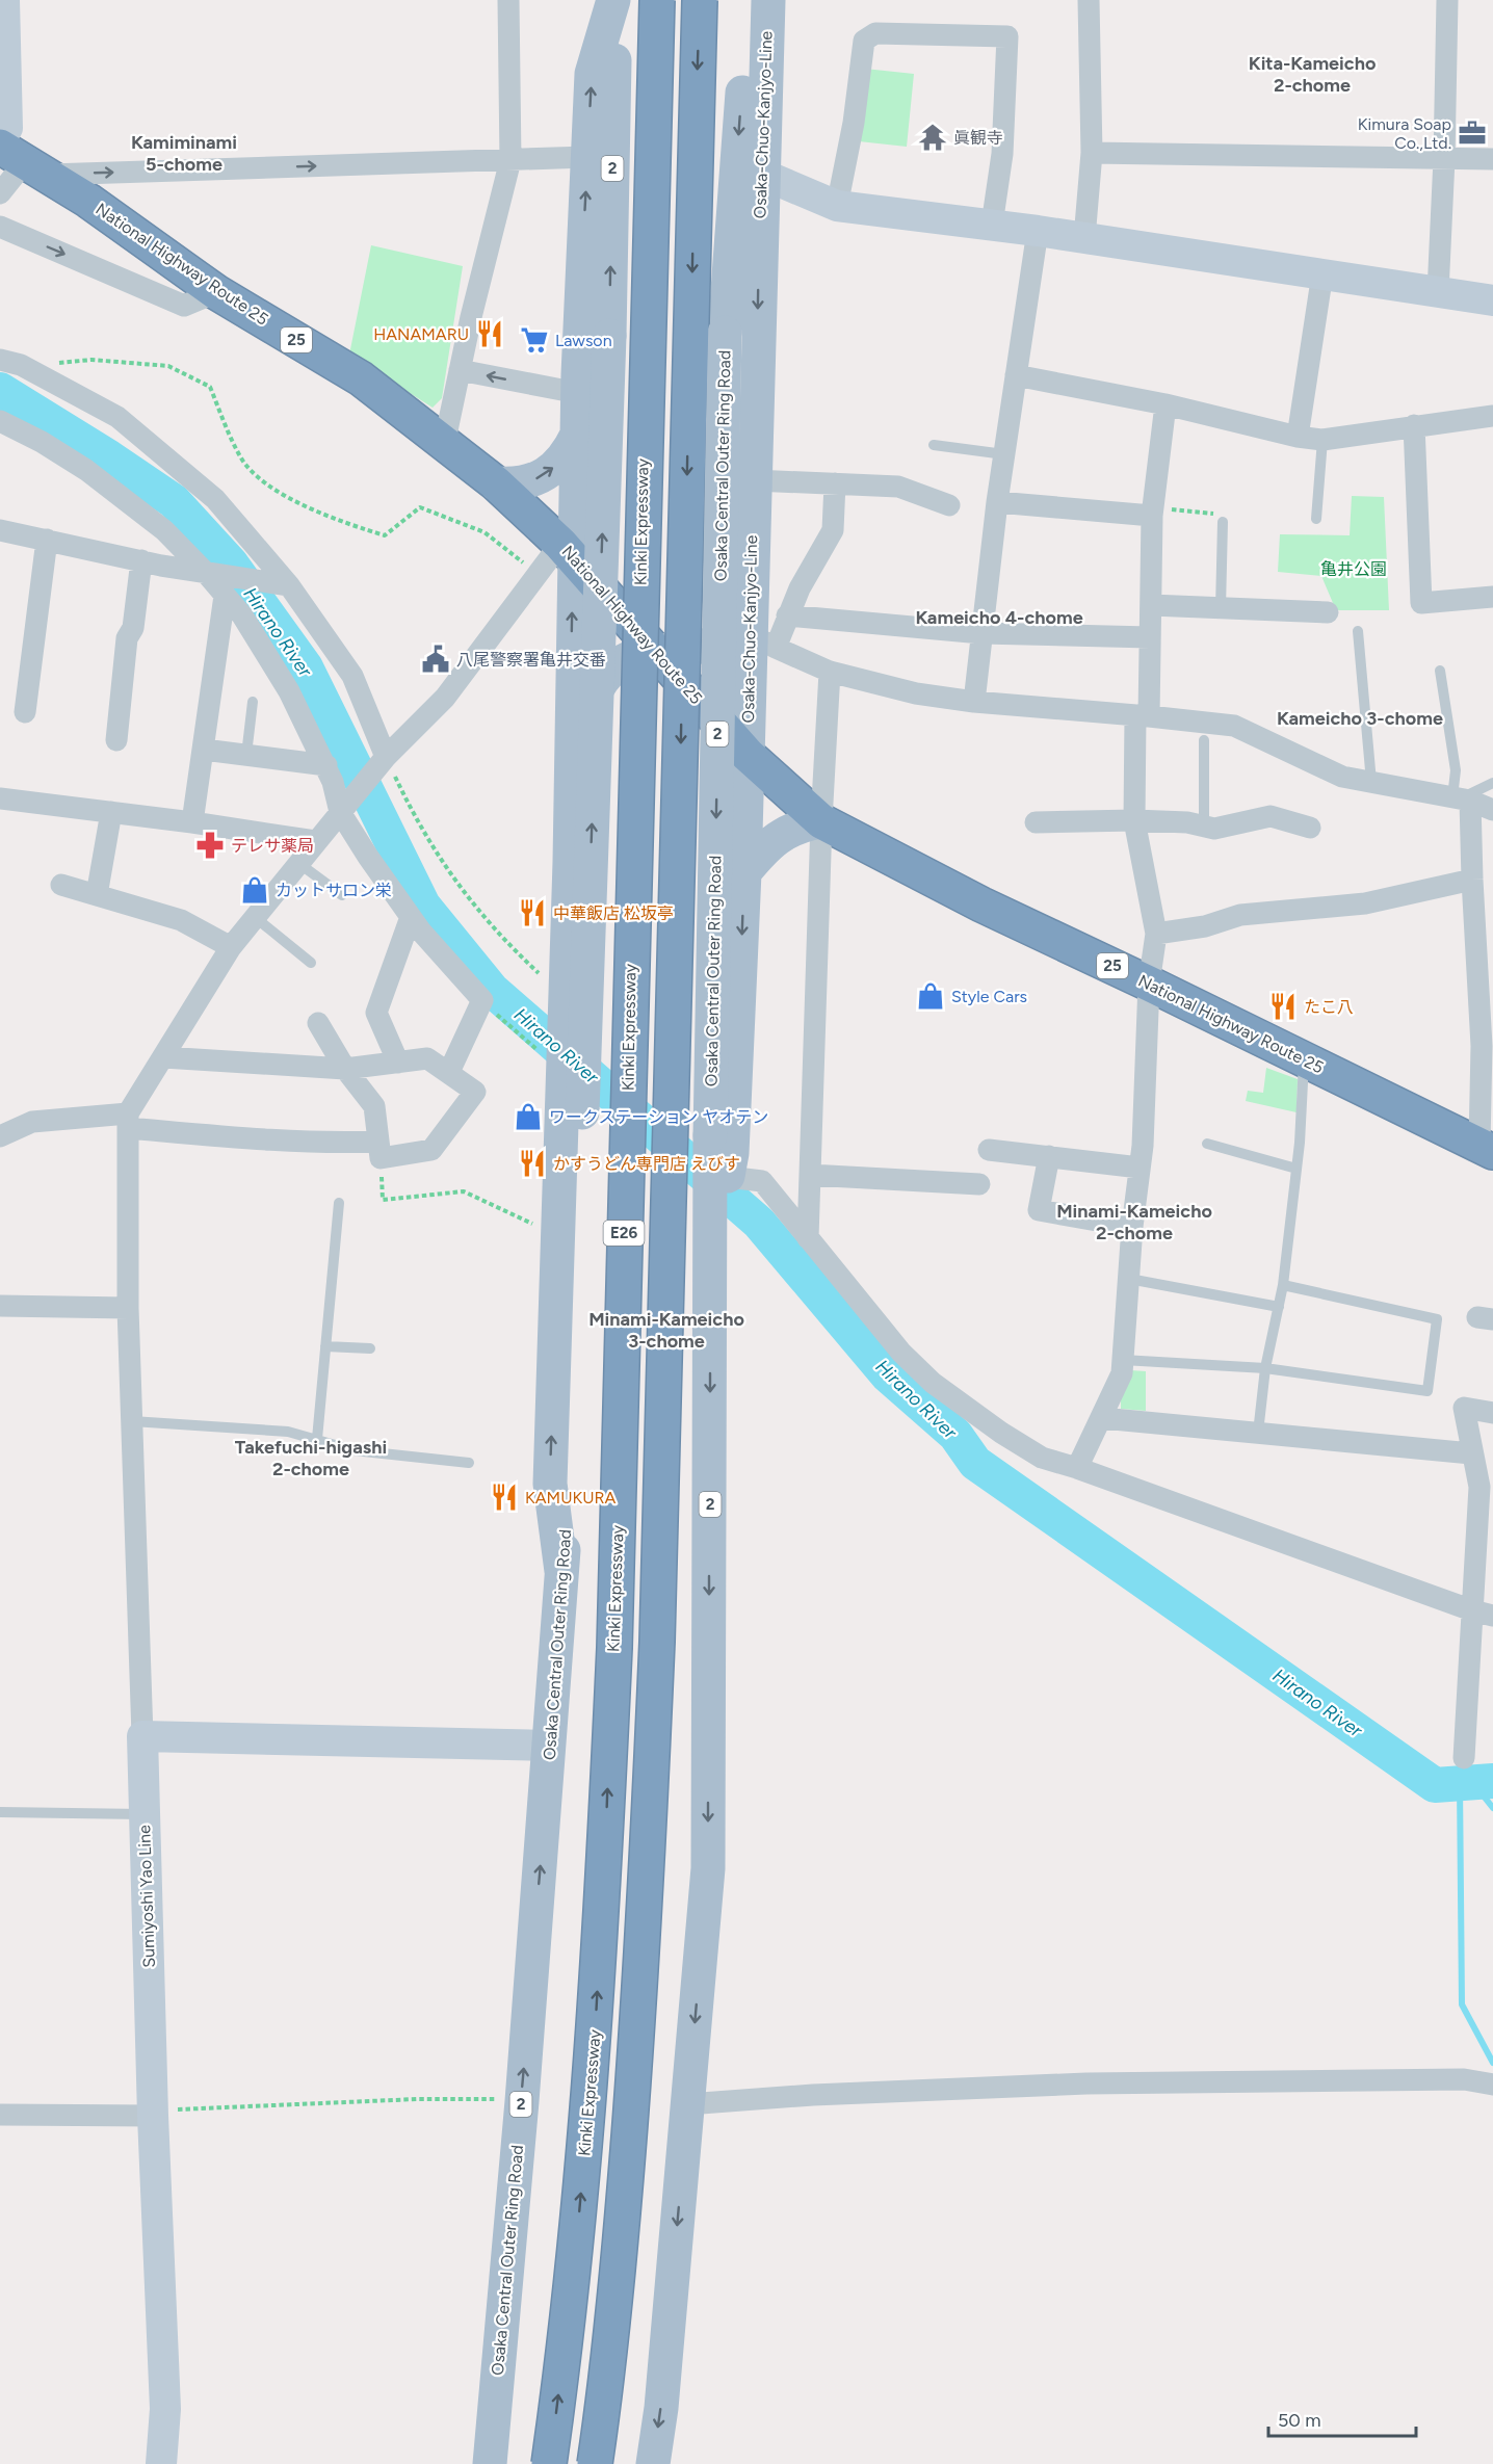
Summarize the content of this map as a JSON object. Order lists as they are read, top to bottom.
{
  "streets": {
    "highway": [
      "National Highway Route 25",
      "25",
      "Kinki Expressway",
      "E26"
    ],
    "main road": [
      "Osaka-Chuo-Kanjyo-Line",
      "2",
      "Osaka Central Outer Ring Road",
      "Sumiyoshi Yao Line"
    ]
  },
  "crossings": [
    ["Osaka-Chuo-Kanjyo-Line", "National Highway Route 25"],
    ["Osaka-Chuo-Kanjyo-Line", "Osaka Central Outer Ring Road"]
  ],
  "districts": [
    "Kita-Kameicho 2-chome",
    "Kamiminami 5-chome",
    "Kameicho 4-chome",
    "Kameicho 3-chome",
    "Minami-Kameicho 2-chome",
    "Minami-Kameicho 3-chome",
    "Takefuchi-higashi 2-chome"
  ],
  "water": ["Hirano River"],
  "parks": ["亀井公園"],
  "places": {
    "office": ["Kimura Soap Co.,Ltd."],
    "temple": ["眞観寺"],
    "restaurant": [
      "HANAMARU",
      "中華飯店 松坂亭",
      "たこ八",
      "かすうどん専門店 えびす",
      "KAMUKURA"
    ],
    "supermarket": ["Lawson"],
    "public building": ["八尾警察署亀井交番"],
    "pharmacy": ["テレサ薬局"],
    "shop": ["カットサロン栄", "Style Cars", "ワークステーション ヤオテン"]
  },
  "scale_bar": "50 m"
}
